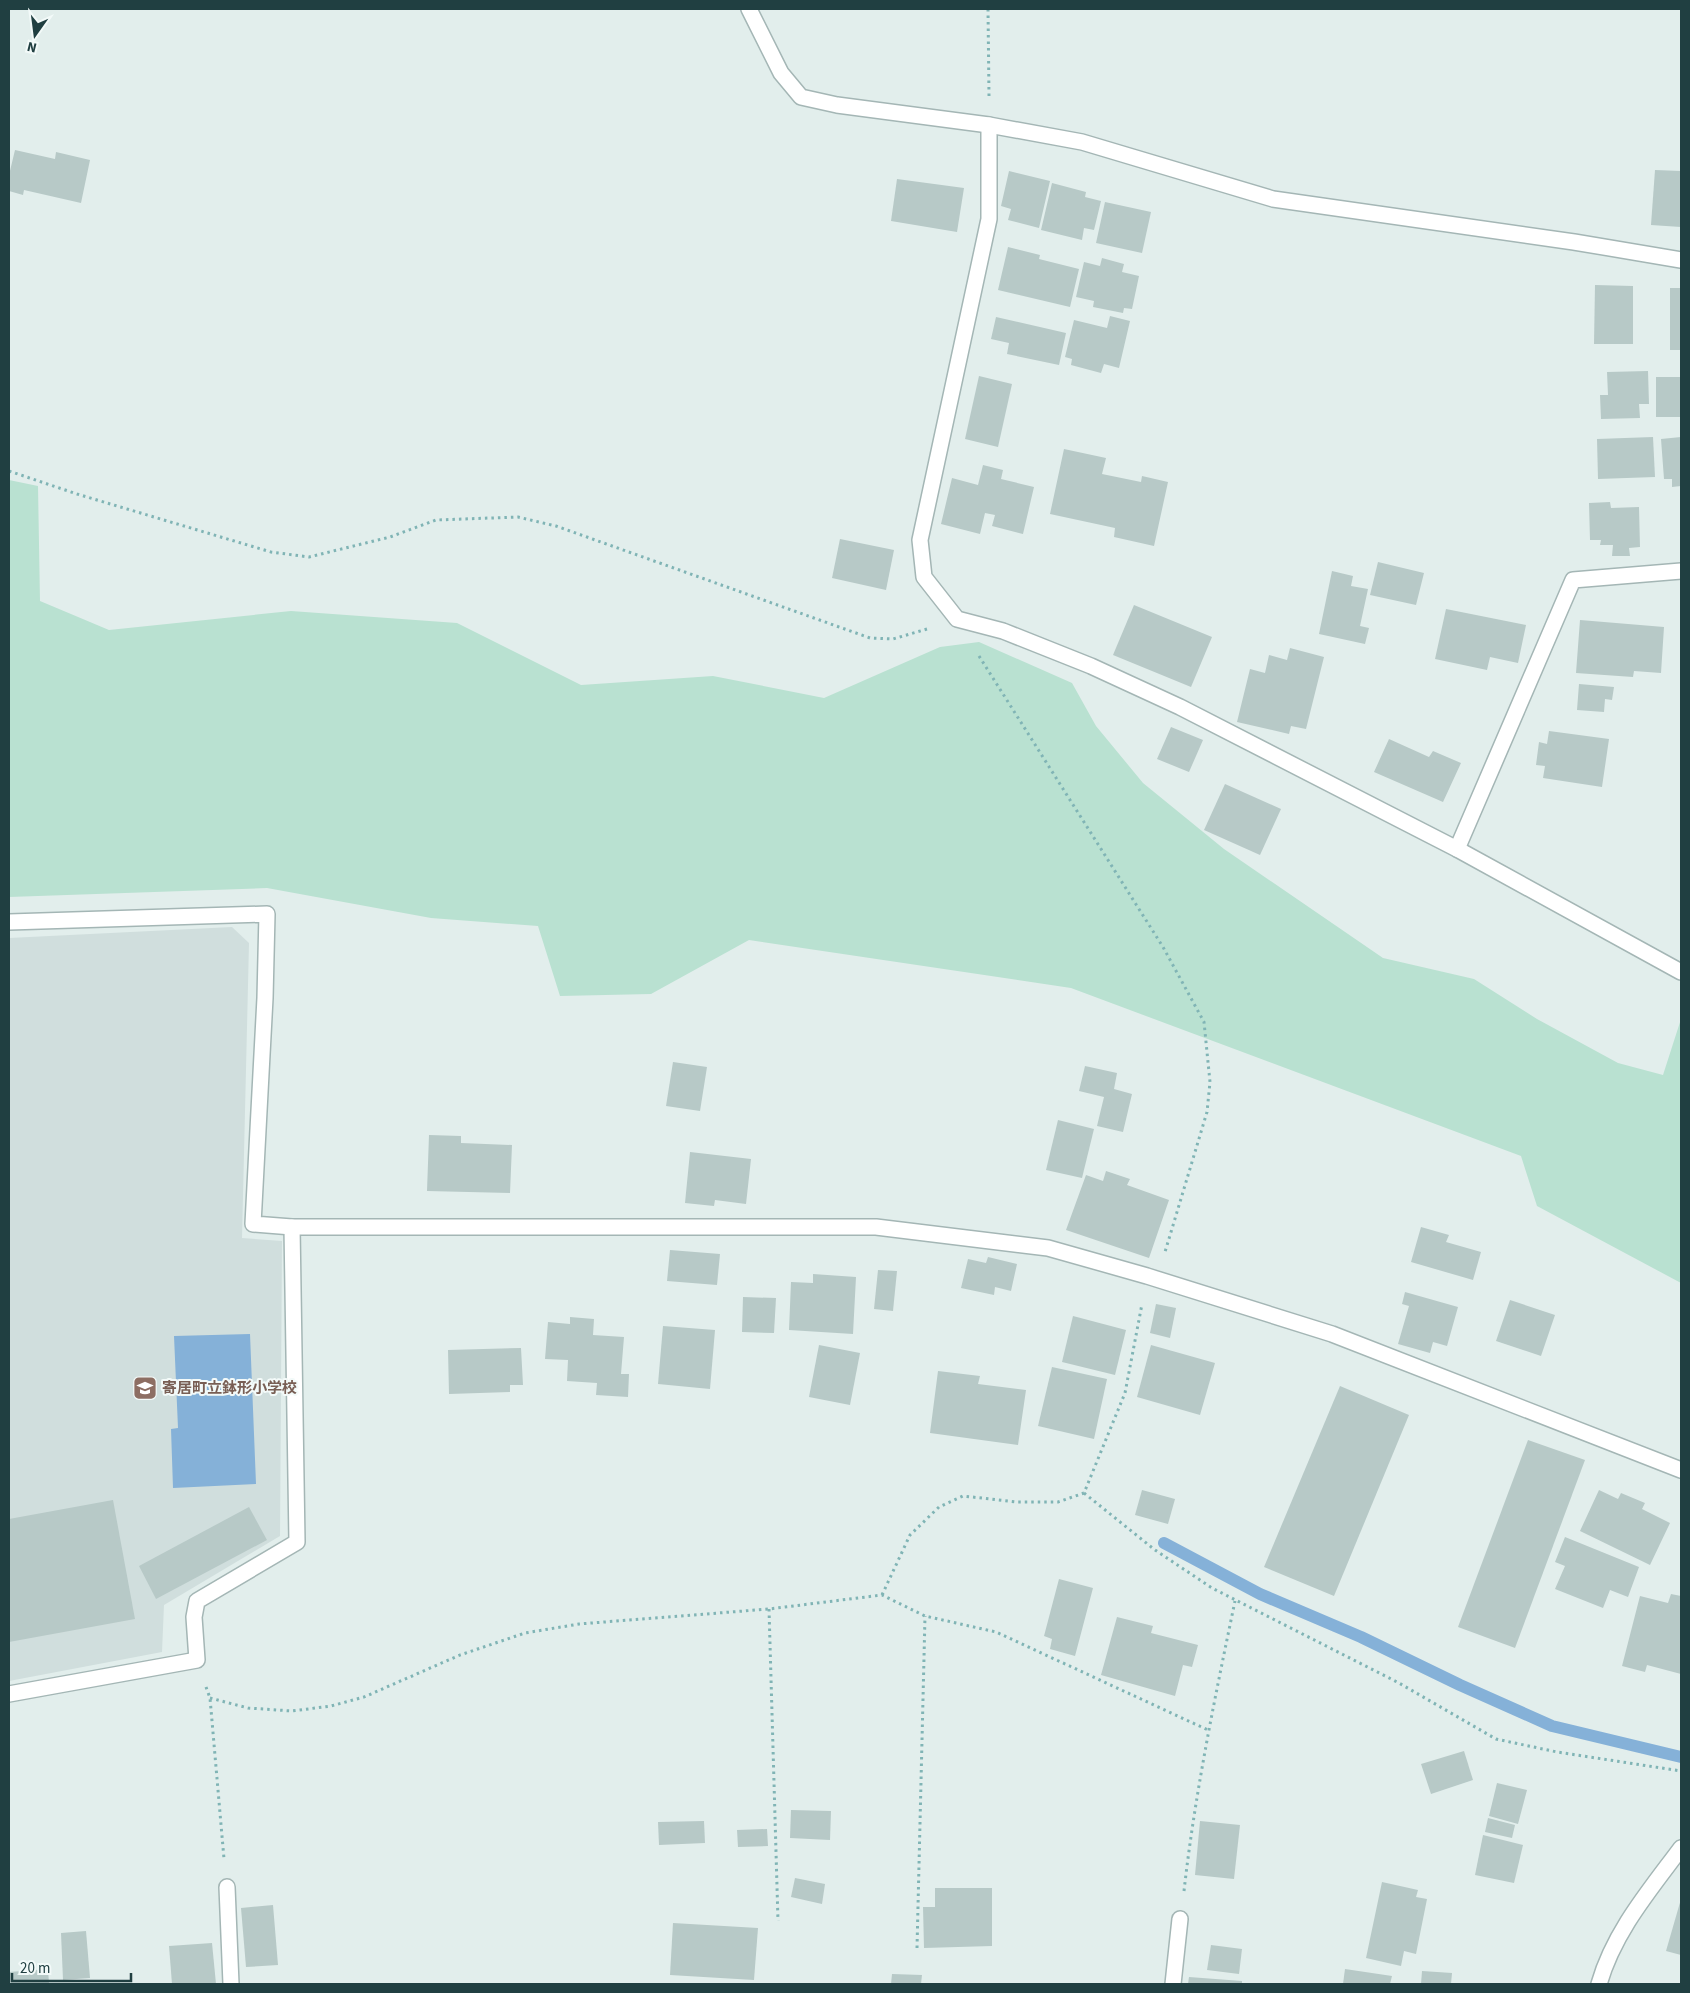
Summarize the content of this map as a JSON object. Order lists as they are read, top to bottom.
{
  "places": {
    "school or university": ["寄居町立鉢形小学校"]
  },
  "scale_bar": "20 m",
  "north": "bottom"
}
